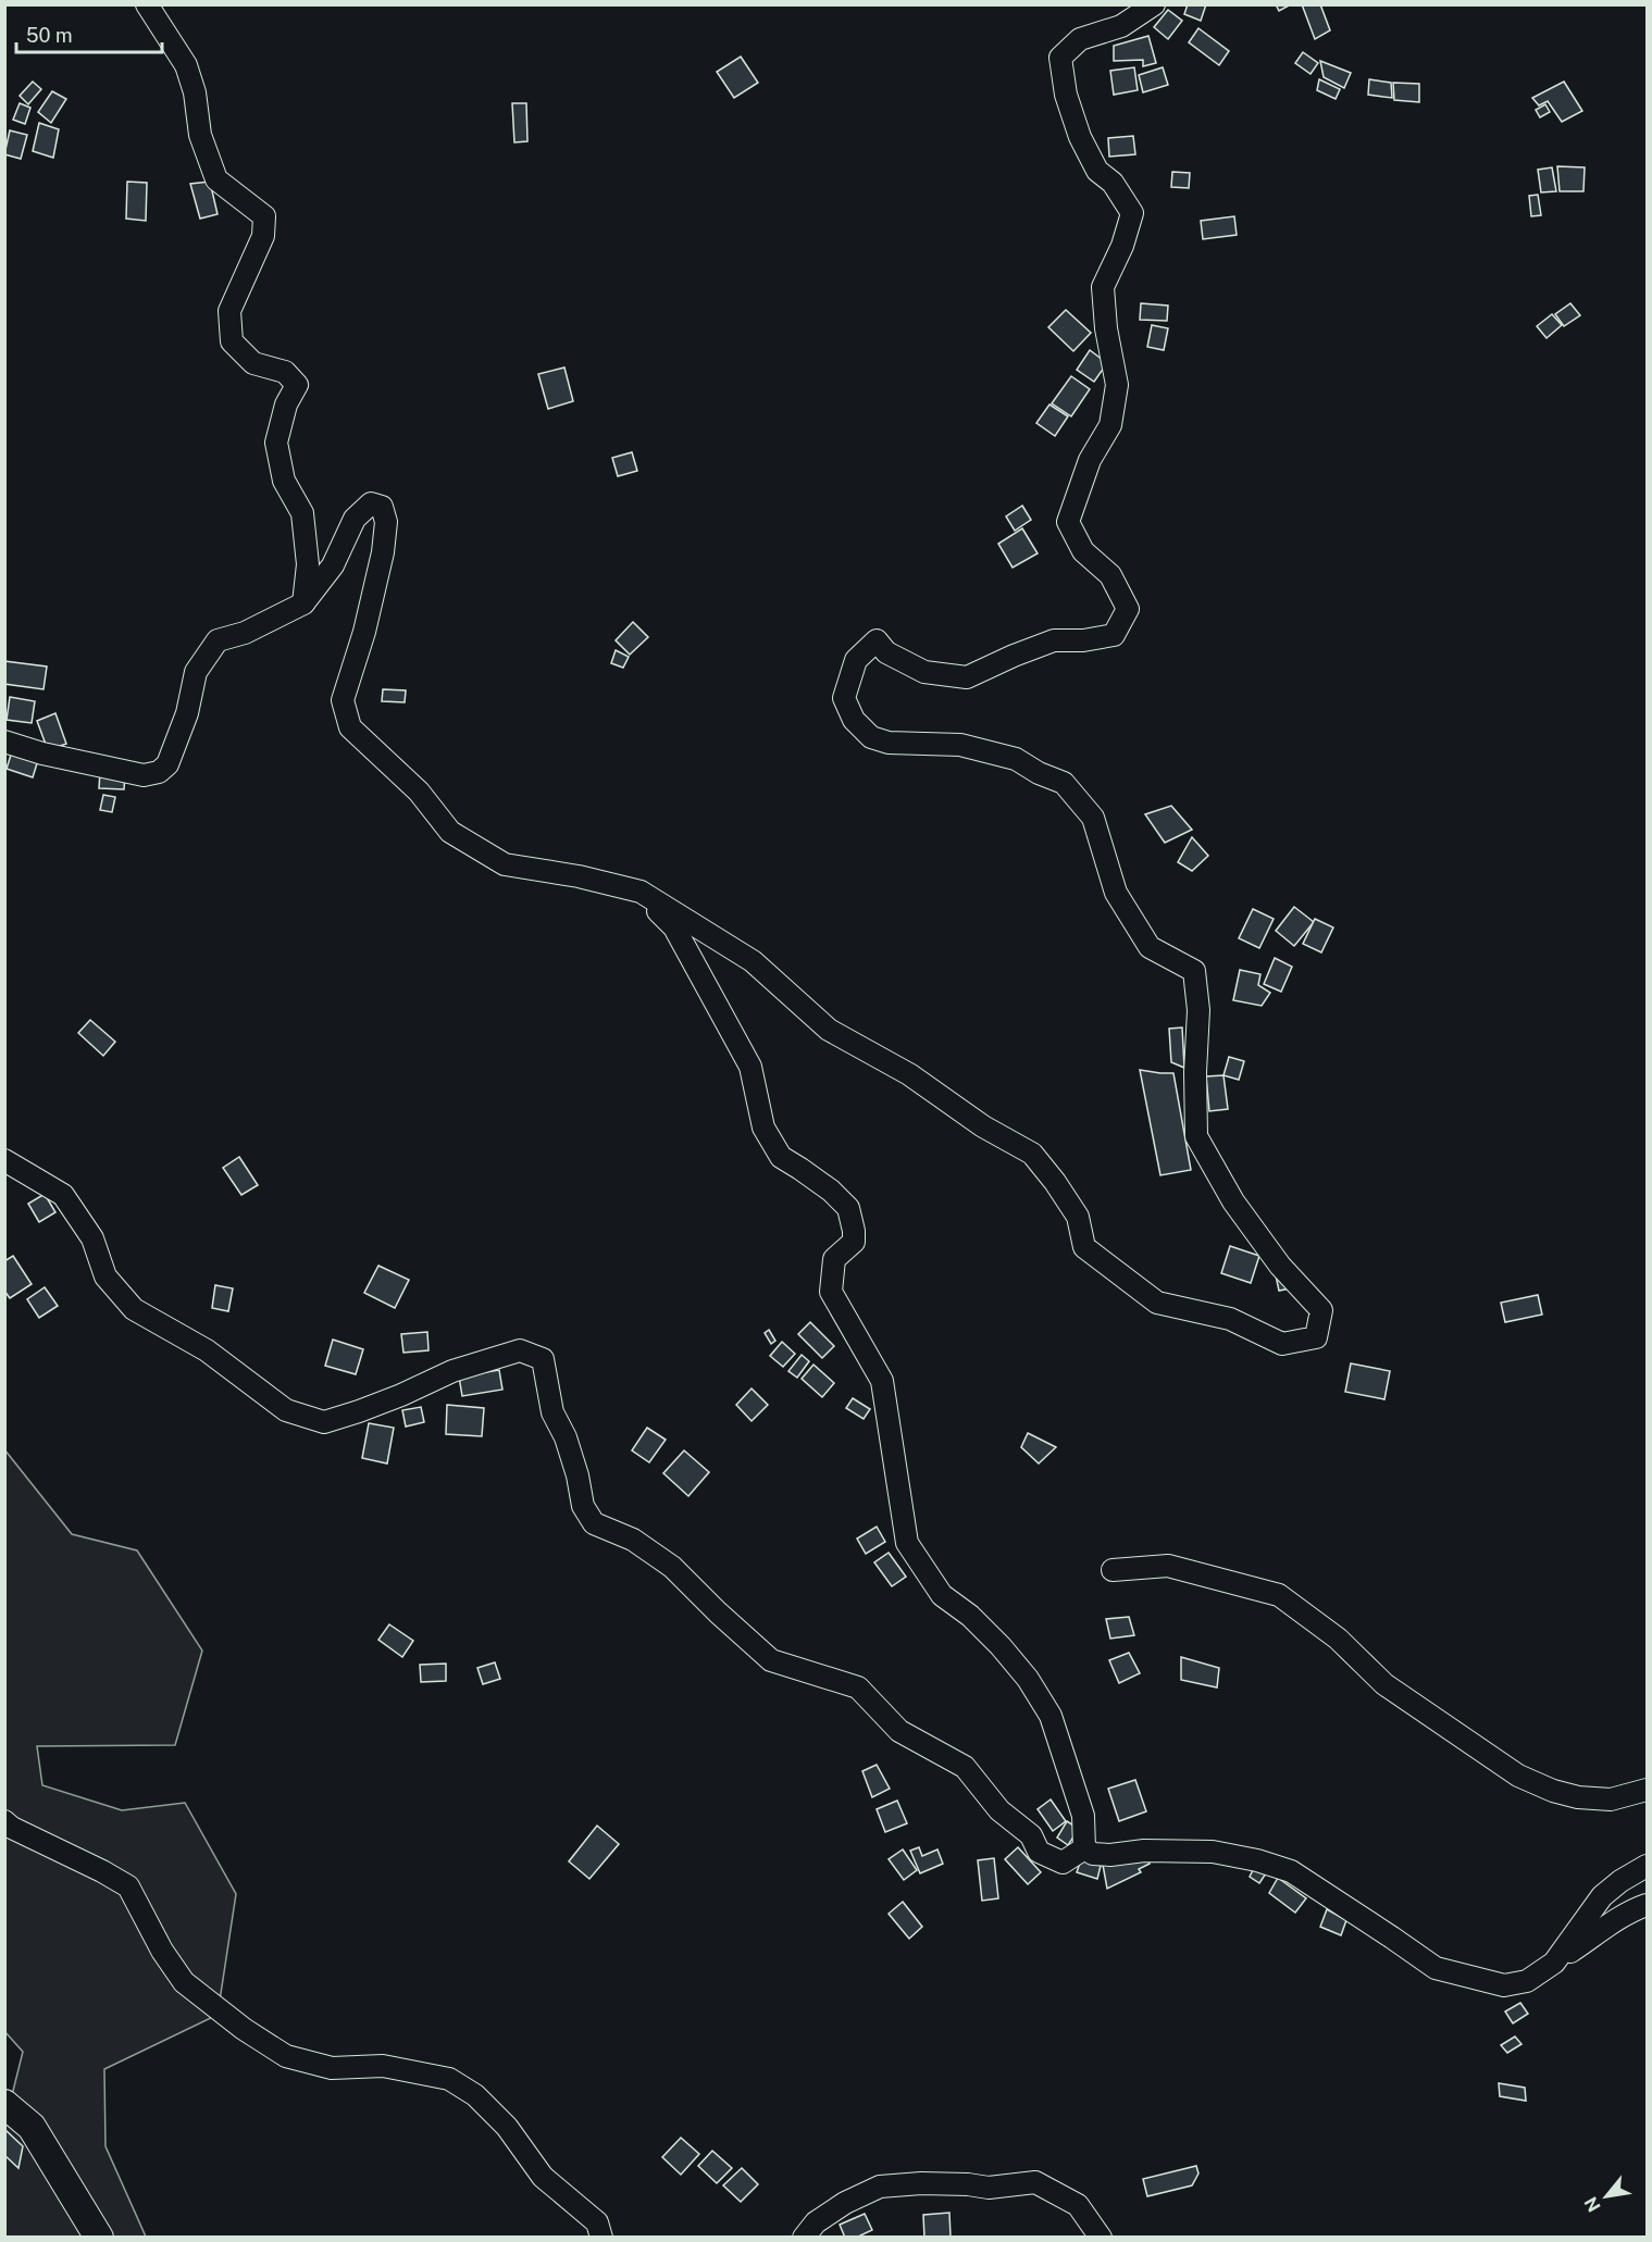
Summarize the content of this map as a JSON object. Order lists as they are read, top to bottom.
{
  "scale_bar": "50 m",
  "north": "bottom left"
}
